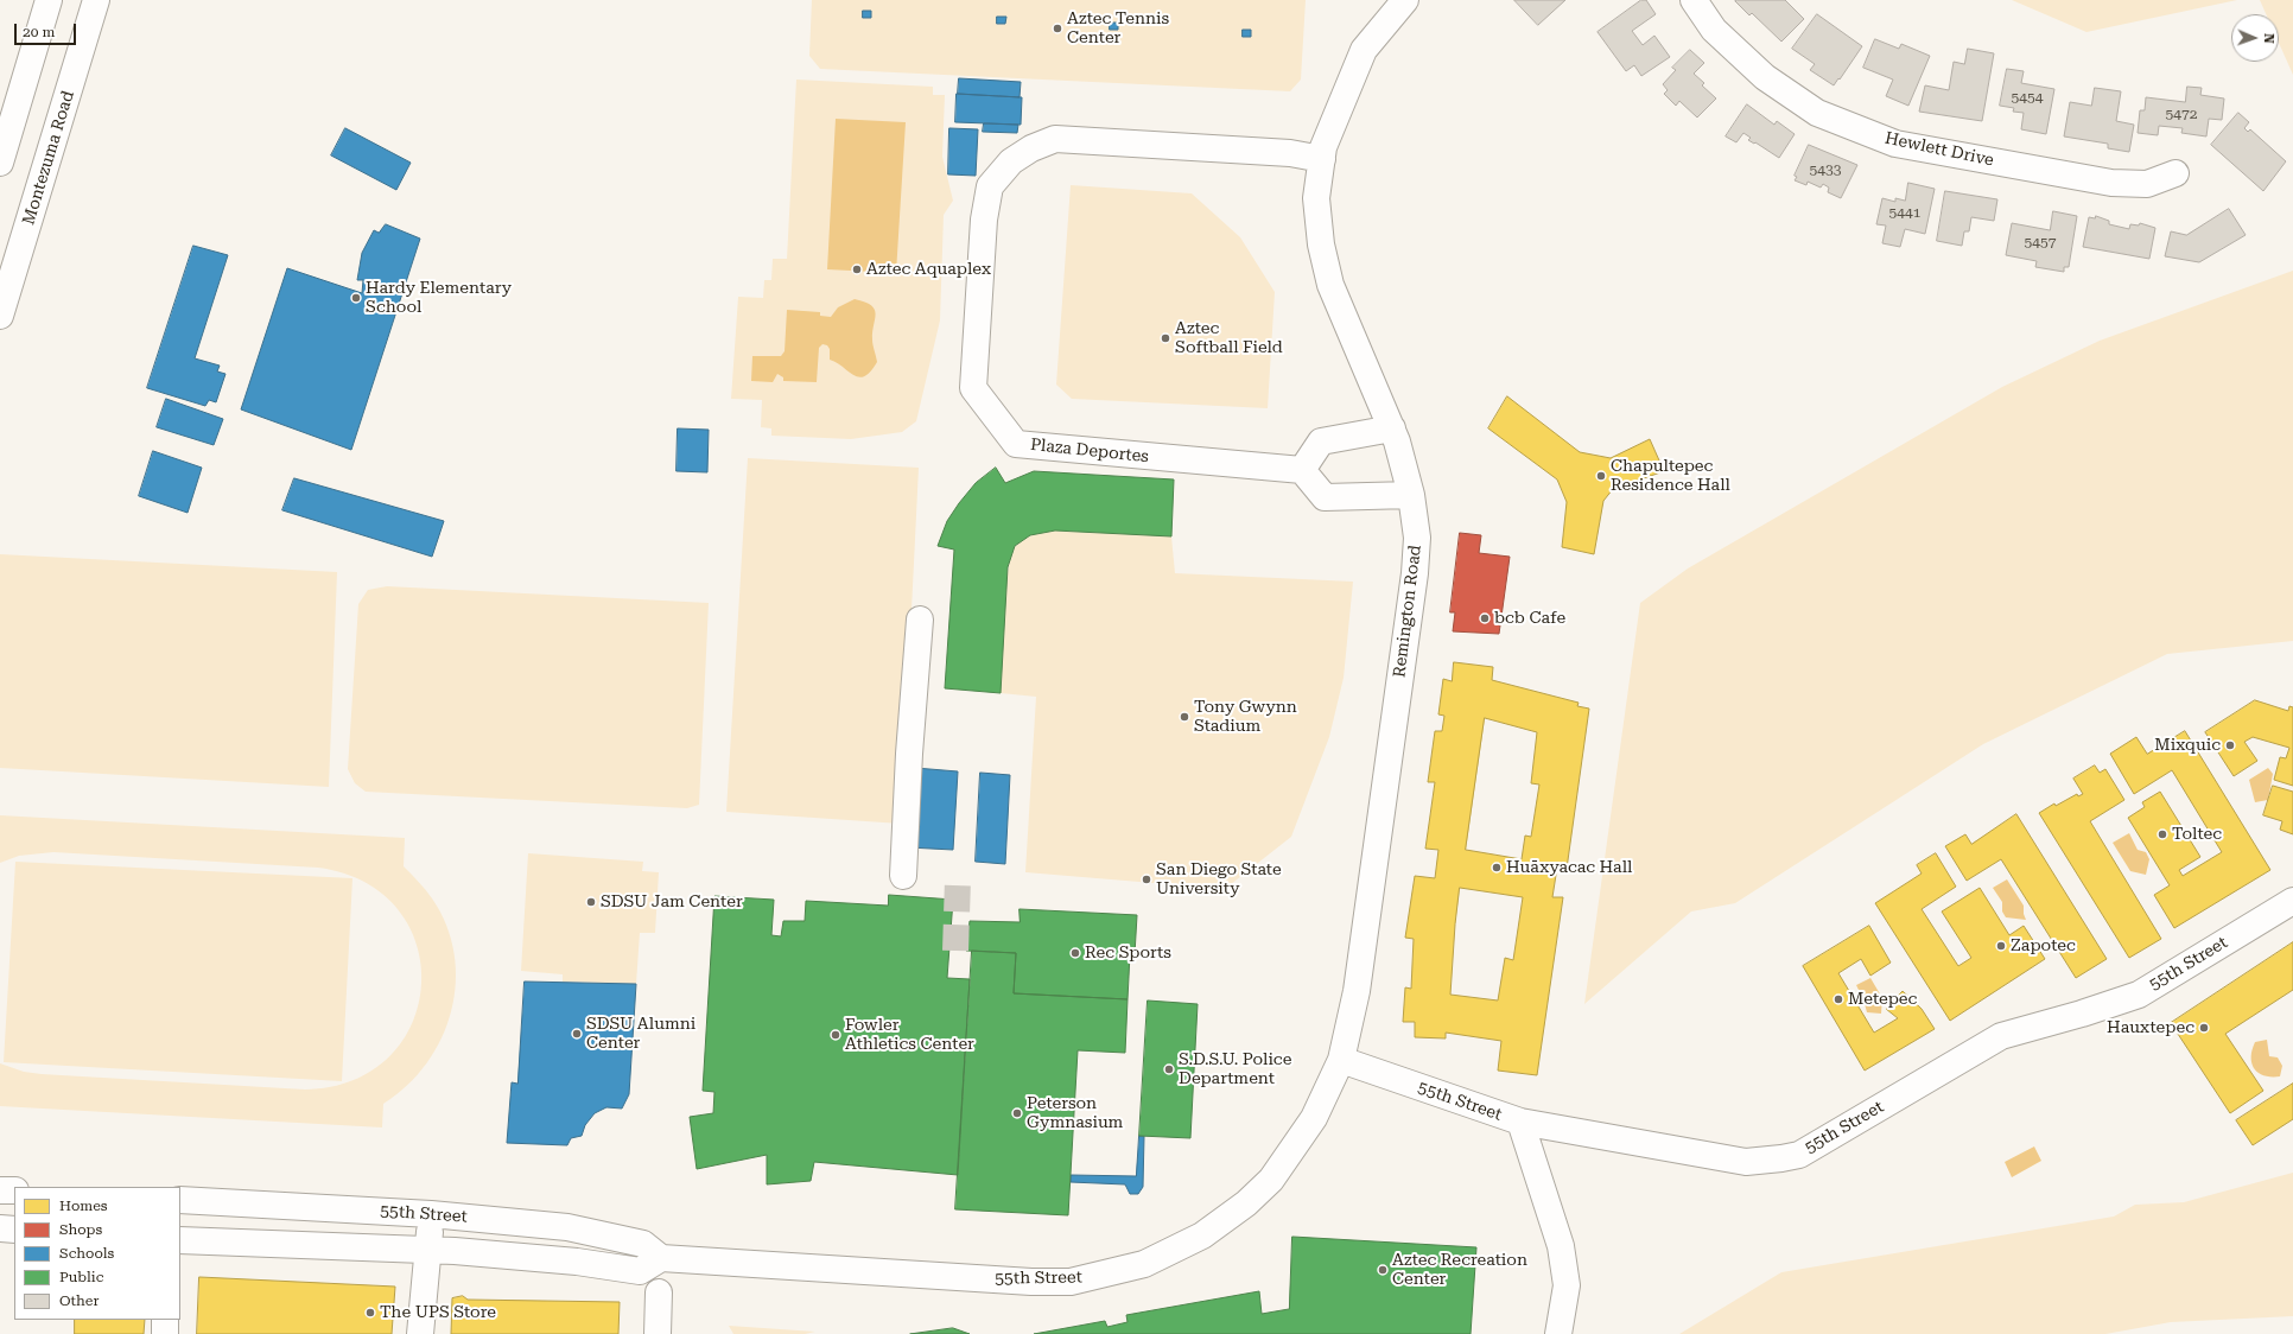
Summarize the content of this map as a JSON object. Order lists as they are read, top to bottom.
{
  "streets": {
    "street": [
      "Hewlett Drive",
      "Montezuma Road",
      "Plaza Deportes",
      "Remington Road",
      "55th Street"
    ]
  },
  "crossings": [
    ["Plaza Deportes", "Remington Road"],
    ["Remington Road", "55th Street"]
  ],
  "places": [
    "Aztec Tennis Center",
    "Aztec Aquaplex",
    "Hardy Elementary School",
    "Aztec Softball Field",
    "Chapultepec Residence Hall",
    "bcb Cafe",
    "Tony Gwynn Stadium",
    "Mixquic",
    "Toltec",
    "Huāxyacac Hall",
    "San Diego State University",
    "SDSU Jam Center",
    "Zapotec",
    "Rec Sports",
    "Metepec",
    "Hauxtepec",
    "SDSU Alumni Center",
    "Fowler Athletics Center",
    "S.D.S.U. Police Department",
    "Peterson Gymnasium",
    "Aztec Recreation Center",
    "The UPS Store"
  ],
  "house_numbers": [
    "5454",
    "5472",
    "5433",
    "5441",
    "5457"
  ],
  "legend": [
    "Homes",
    "Shops",
    "Schools",
    "Public",
    "Other"
  ],
  "scale_bar": "20 m",
  "north": "right"
}
